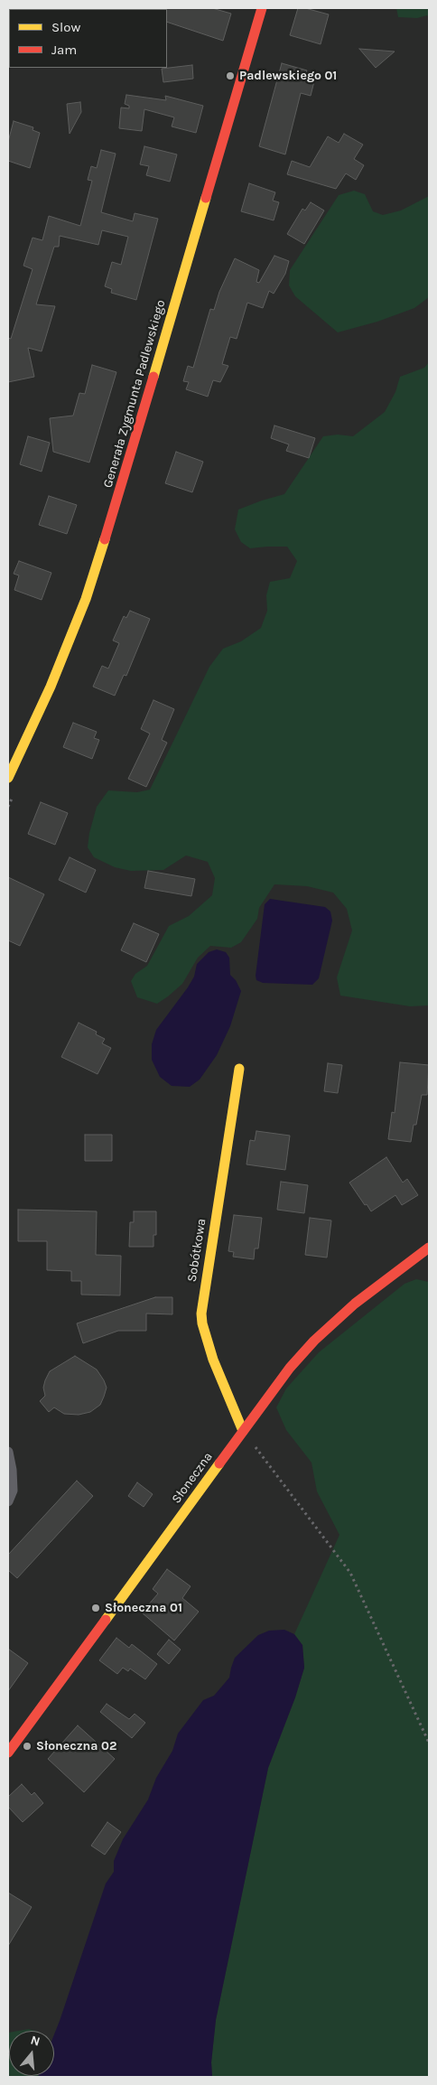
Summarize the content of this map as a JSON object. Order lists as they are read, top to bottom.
{
  "streets": {
    "street": ["Generała Zygmunta Padlewskiego", "Sobótkowa", "Słoneczna"]
  },
  "crossings": [
    ["Sobótkowa", "Słoneczna"]
  ],
  "places": ["Padlewskiego 01", "Słoneczna 01", "Słoneczna 02"],
  "legend": ["Slow", "Jam"],
  "north": "top"
}
